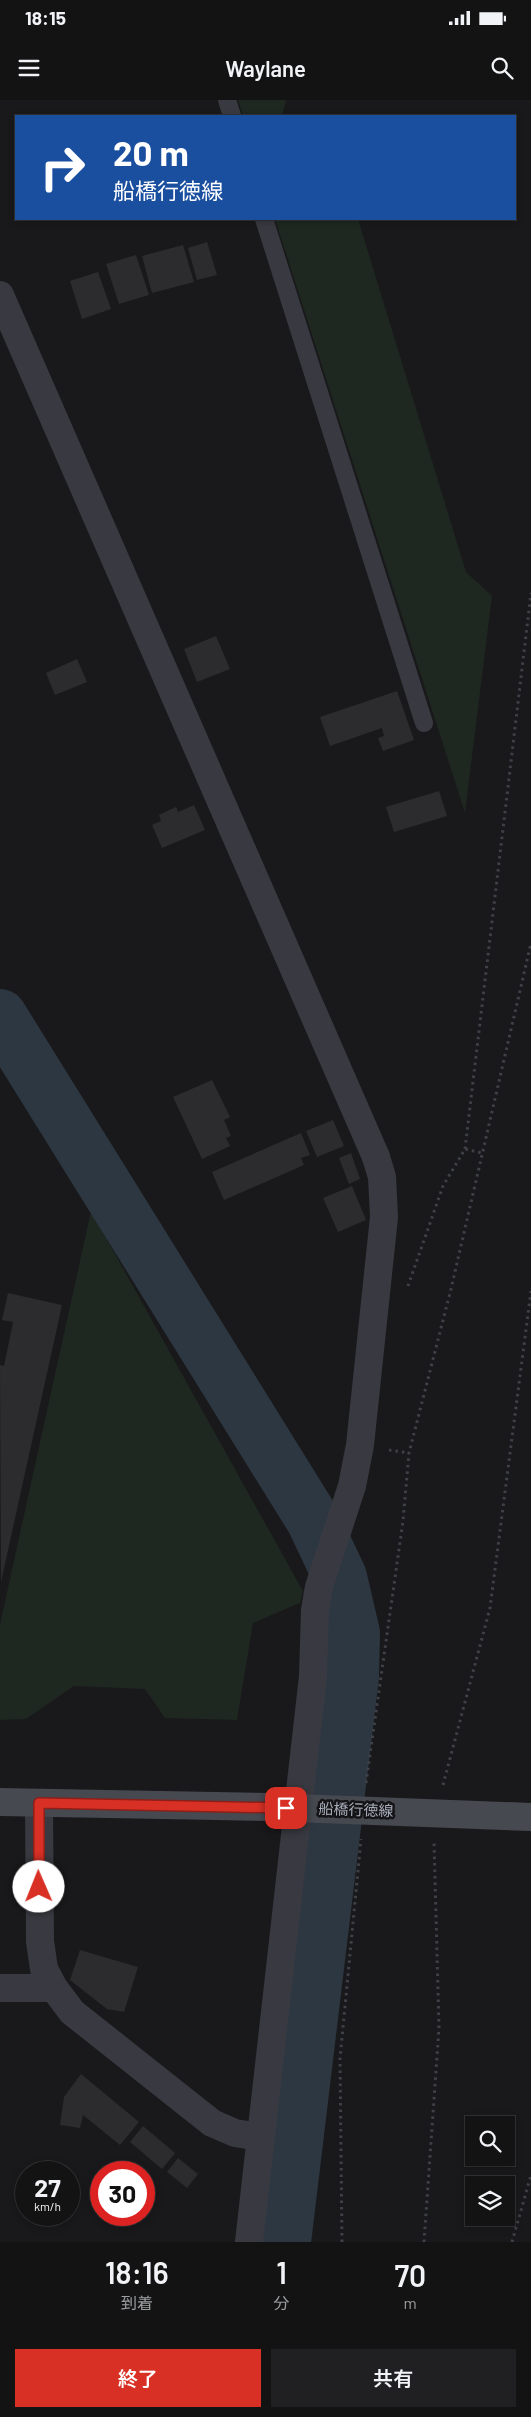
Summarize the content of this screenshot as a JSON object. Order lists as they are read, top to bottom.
{
  "streets": {
    "main road": ["船橋行徳線"]
  },
  "page": {
    "status": "18:15",
    "header": "Waylane",
    "turn": ["20 m", "船橋行徳線"],
    "speed": "27 km/h",
    "limit": "30",
    "eta": [
      "18:16",
      "到着",
      "1",
      "分",
      "70",
      "m"
    ],
    "buttons": ["終了", "共有"]
  }
}
